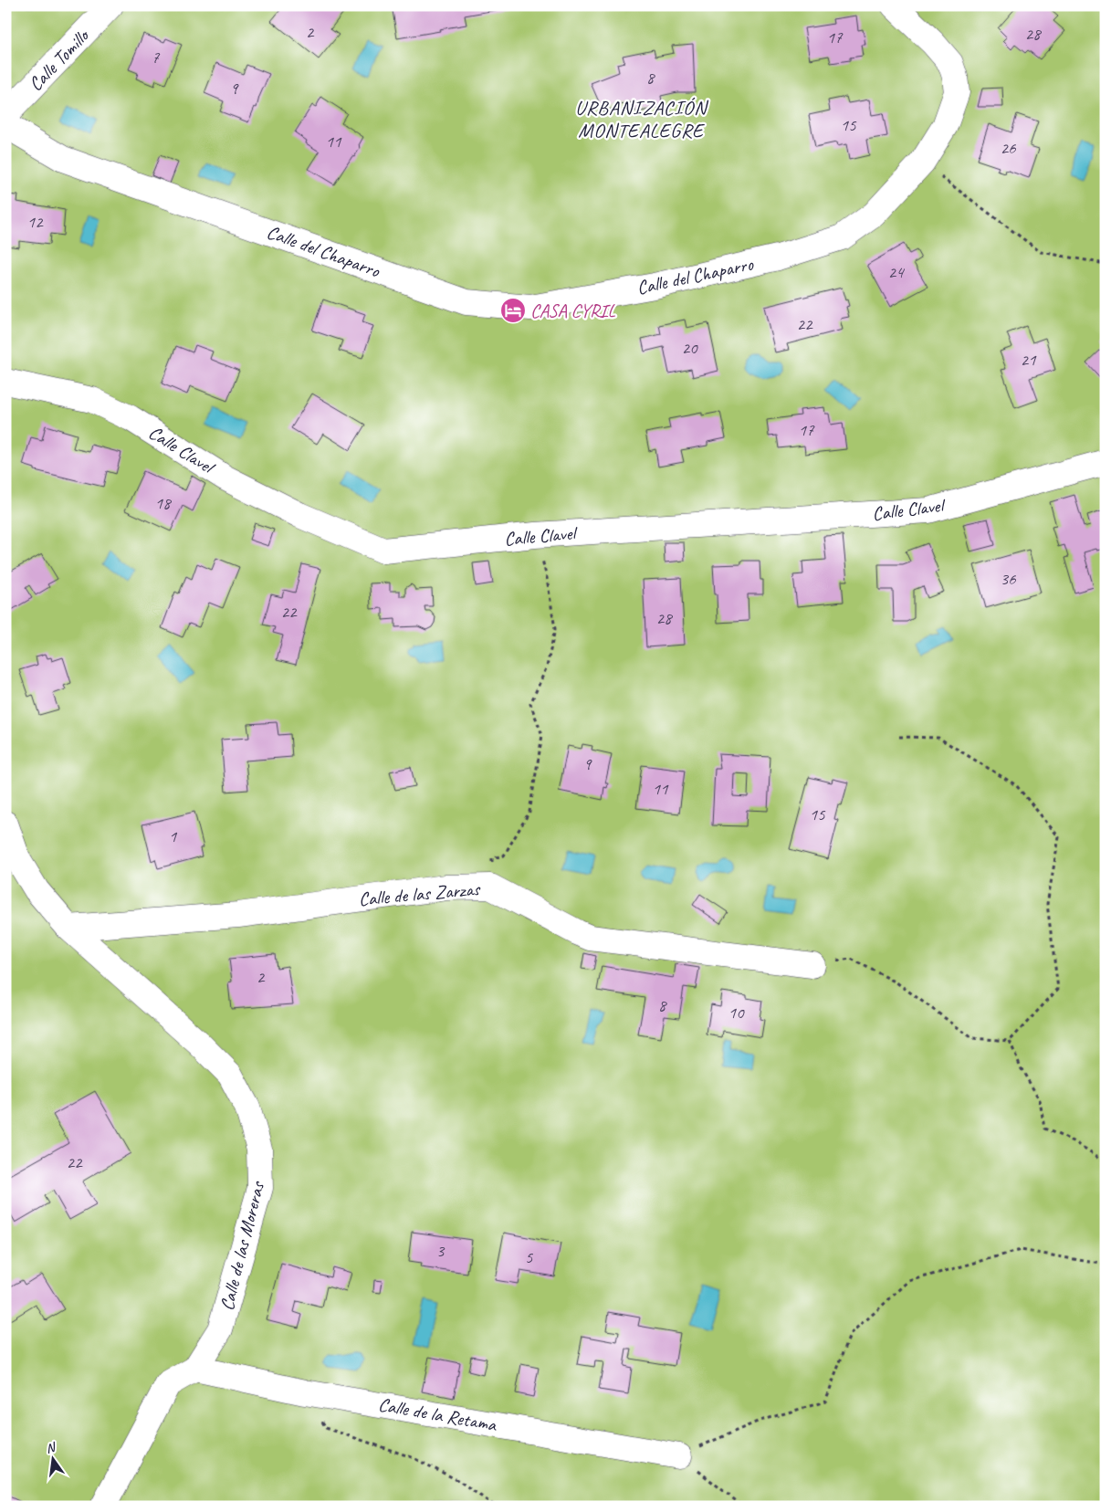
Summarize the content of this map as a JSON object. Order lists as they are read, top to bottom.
{
  "streets": {
    "street": [
      "Calle Tomillo",
      "Calle del Chaparro",
      "Calle Clavel",
      "Calle de las Zarzas",
      "Calle de las Moreras",
      "Calle de la Retama"
    ]
  },
  "crossings": [
    ["Calle de las Zarzas", "Calle de las Moreras"],
    ["Calle de las Moreras", "Calle de la Retama"]
  ],
  "districts": ["URBANIZACIÓN MONTEALEGRE"],
  "places": {
    "hotel": ["CASA CYRIL"]
  },
  "house_numbers": [
    "2",
    "28",
    "17",
    "7",
    "8",
    "9",
    "15",
    "11",
    "26",
    "12",
    "24",
    "22",
    "20",
    "21",
    "17",
    "18",
    "36",
    "22",
    "28",
    "9",
    "11",
    "15",
    "1",
    "2",
    "8",
    "10",
    "22",
    "3",
    "5"
  ],
  "north": "top"
}
